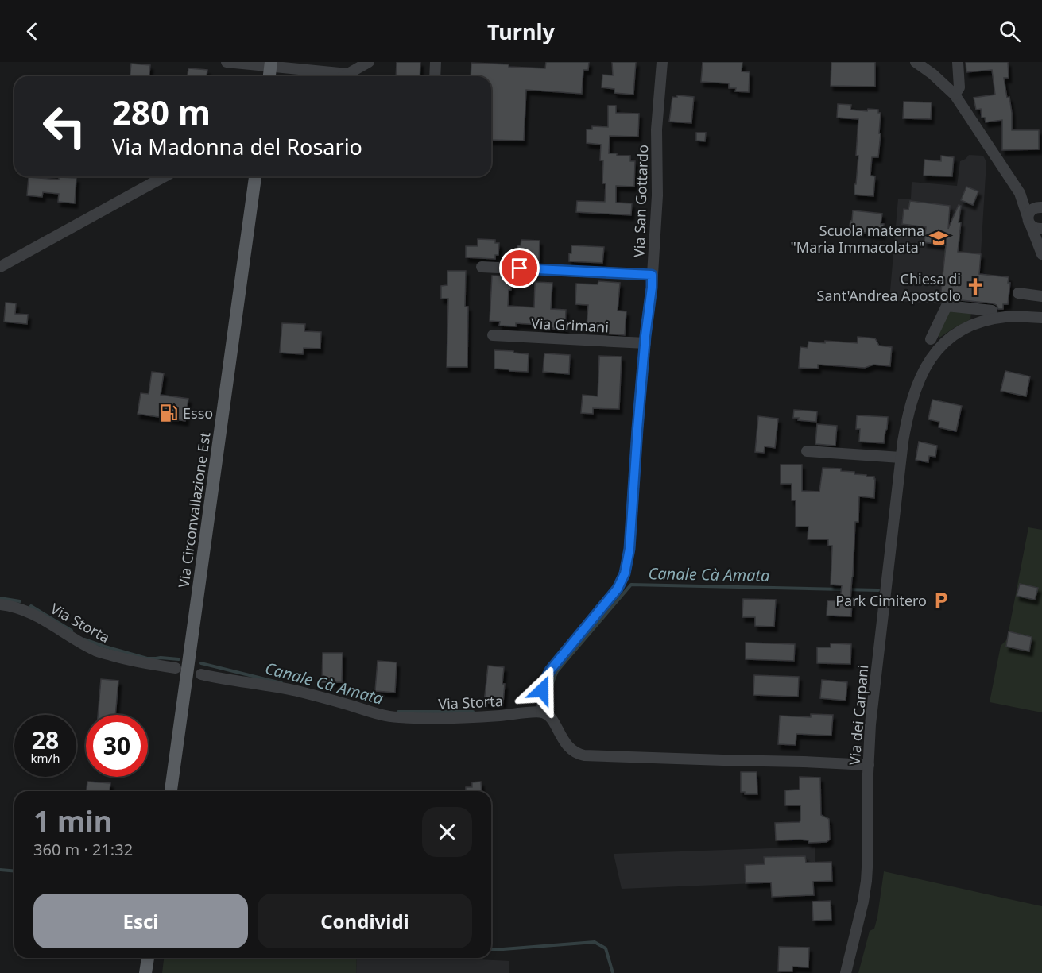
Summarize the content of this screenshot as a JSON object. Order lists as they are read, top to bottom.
{
  "streets": {
    "main road": ["Via Circonvallazione Est"],
    "street": [
      "Via San Gottardo",
      "Via Grimani",
      "Via Storta",
      "Via dei Carpani"
    ]
  },
  "crossings": [
    ["Via San Gottardo", "Via Grimani"],
    ["Via San Gottardo", "Via Storta"]
  ],
  "water": ["Canale Cà Amata"],
  "places": {
    "school or university": ["Scuola materna \"Maria Immacolata\""],
    "church": ["Chiesa di Sant'Andrea Apostolo"],
    "fuel station": ["Esso"],
    "parking": ["Park Cimitero"]
  },
  "page": {
    "header": "Turnly",
    "turn": ["280 m", "Via Madonna del Rosario"],
    "speed": "28 km/h",
    "limit": "30",
    "heading": ["1 min", "360 m · 21:32"],
    "buttons": ["Esci", "Condividi"]
  }
}
